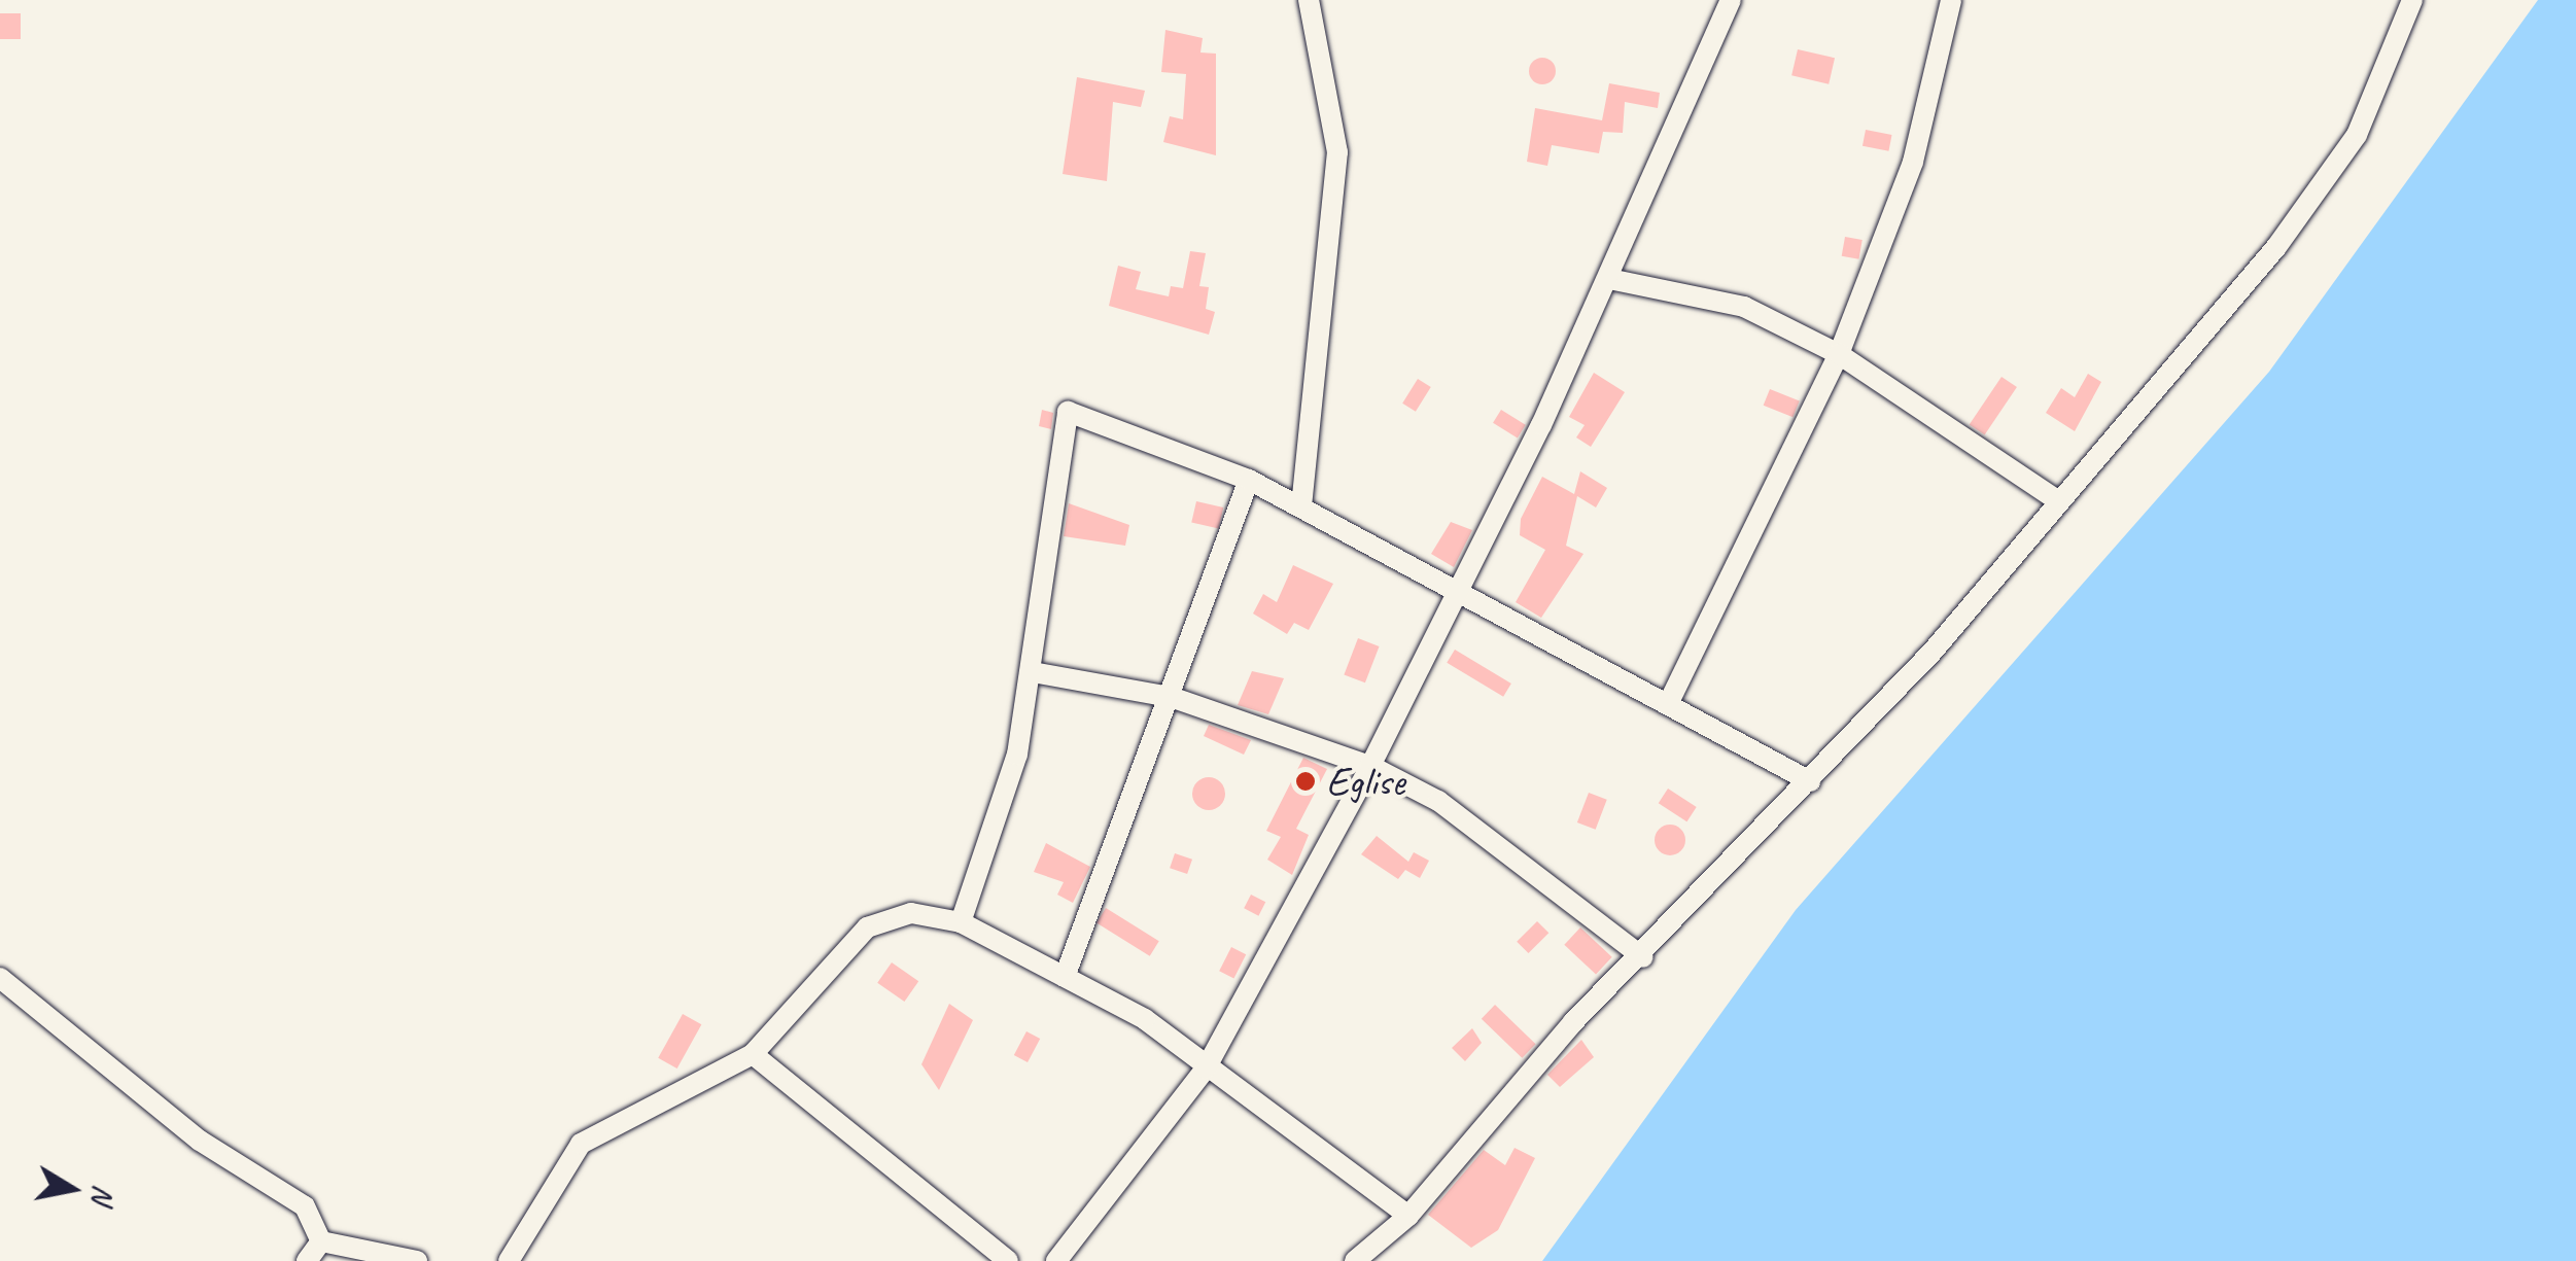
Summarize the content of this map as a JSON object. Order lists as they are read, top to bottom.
{
  "places": ["Eglise"],
  "north": "right"
}
